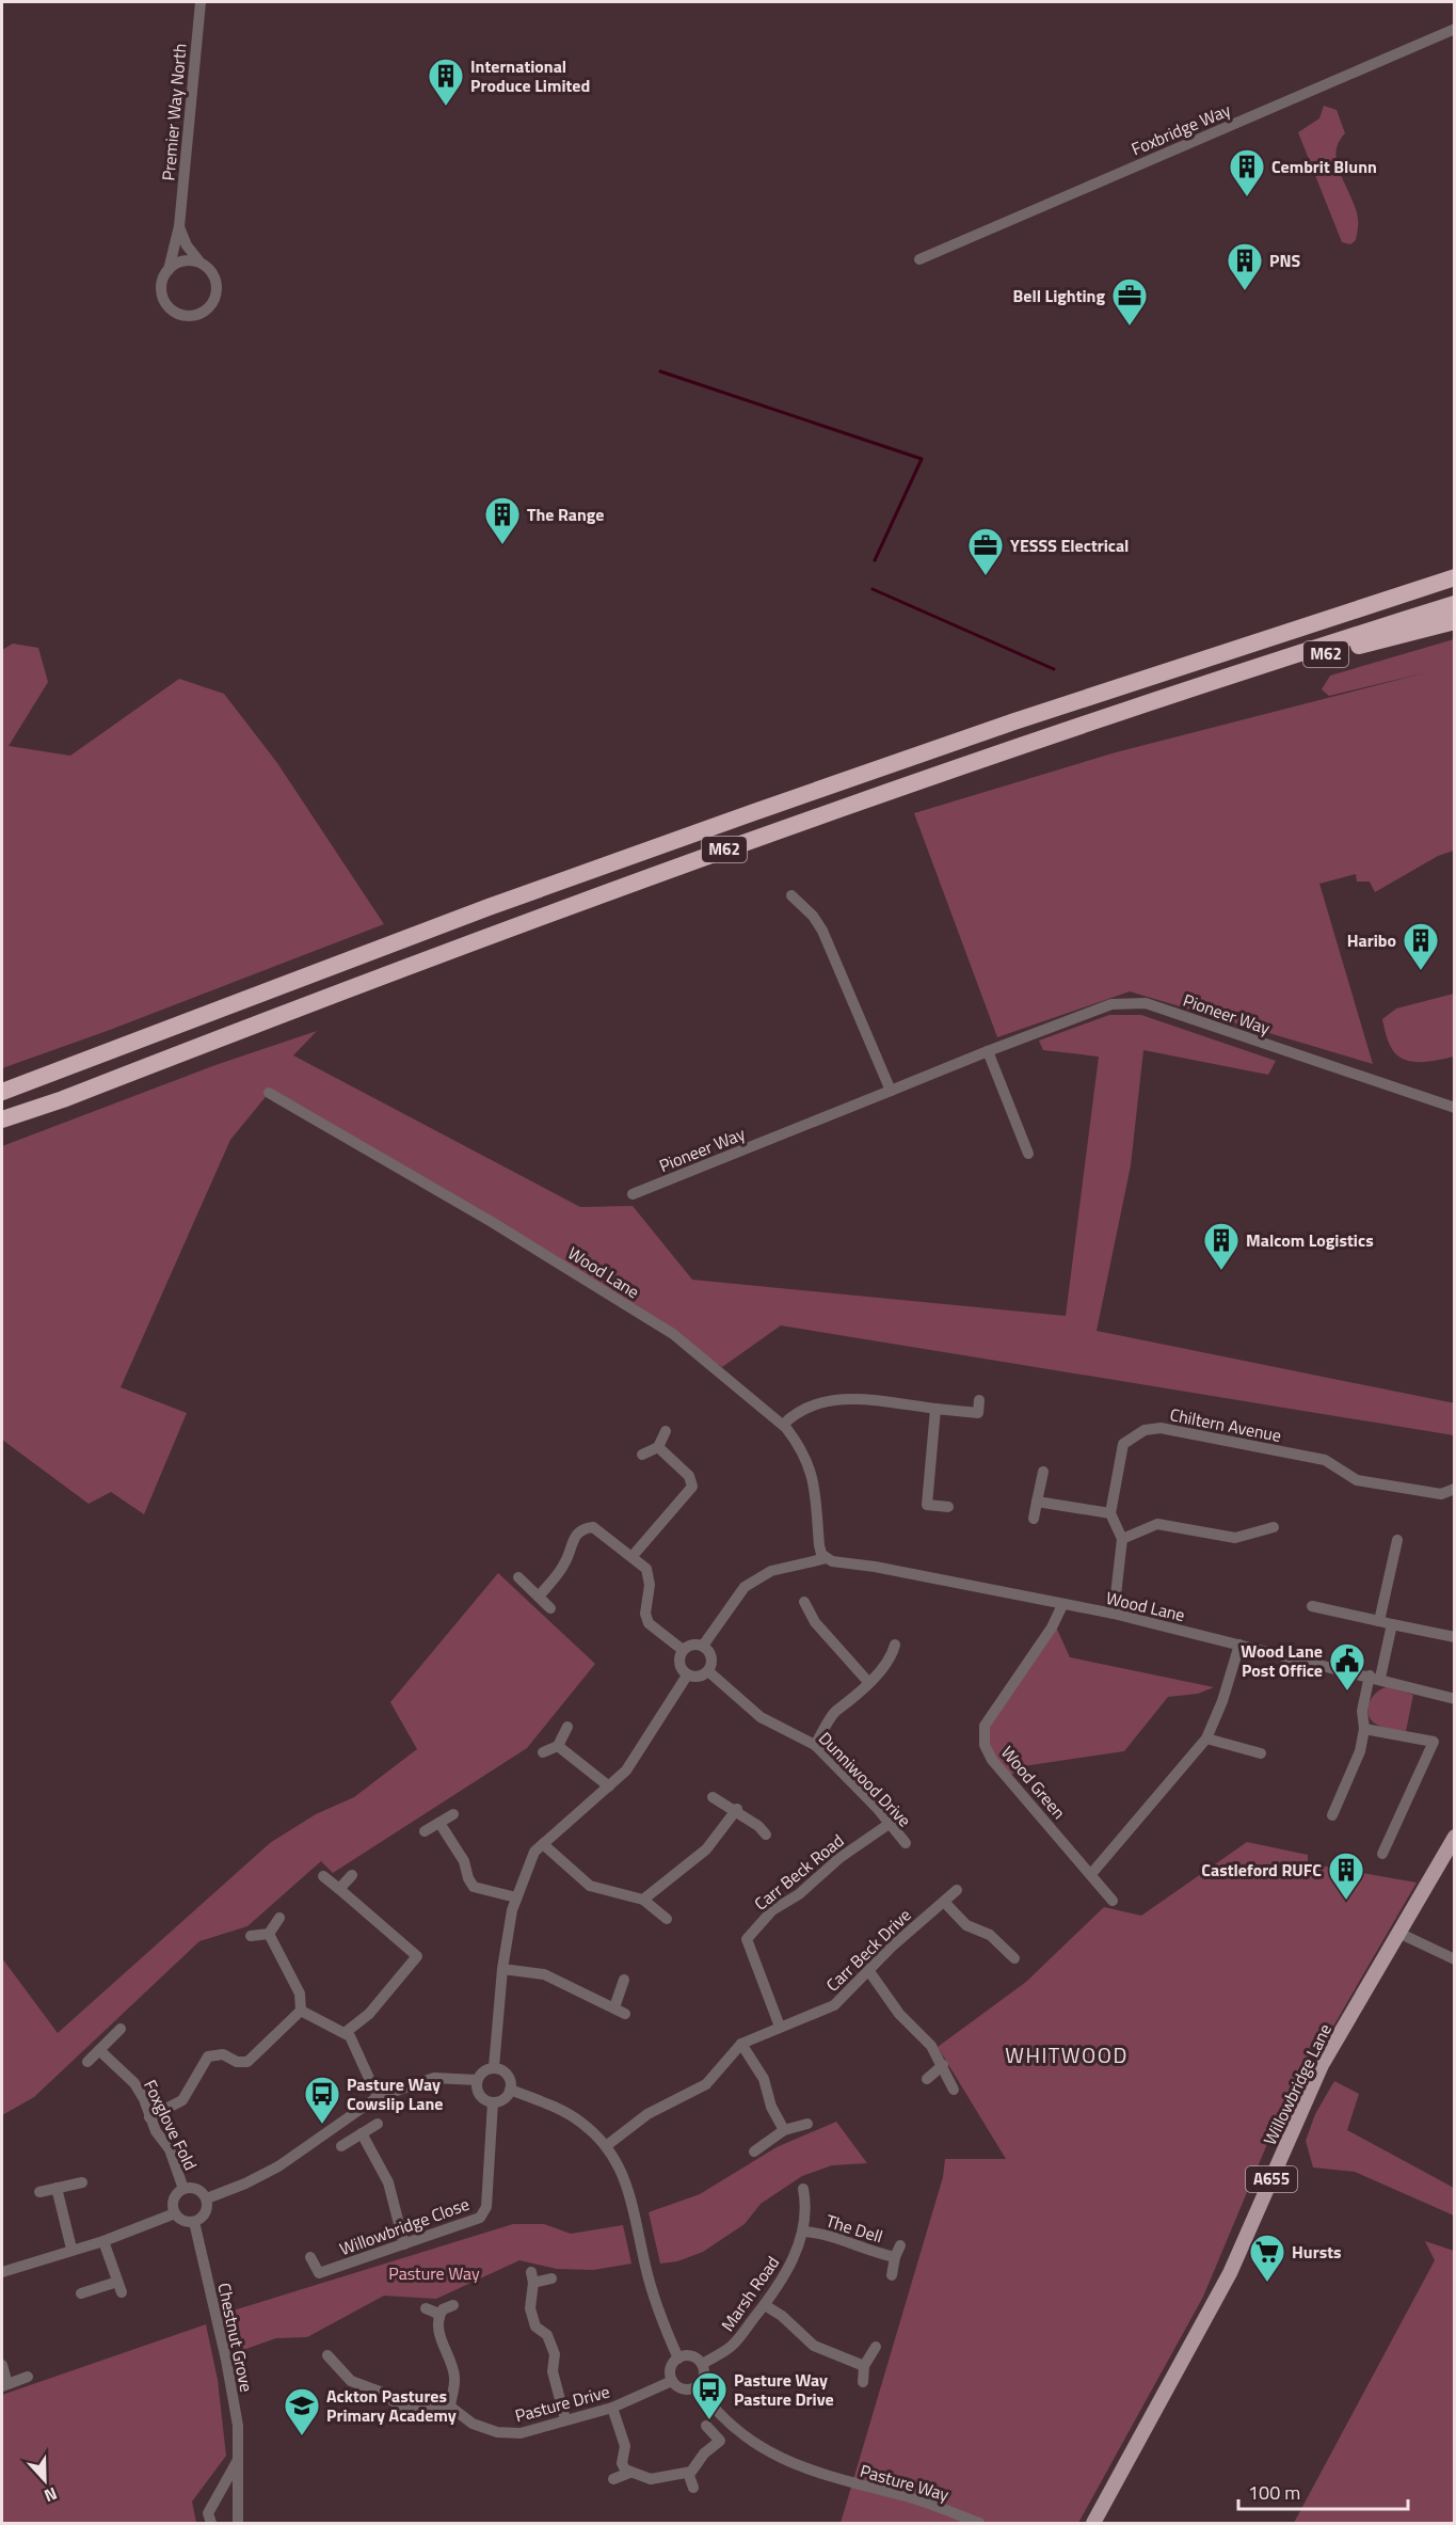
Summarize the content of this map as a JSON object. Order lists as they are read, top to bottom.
{
  "streets": {
    "highway": ["M62"],
    "main road": ["Willowbridge Lane", "A655"],
    "street": [
      "Premier Way North",
      "Foxbridge Way",
      "Pioneer Way",
      "Wood Lane",
      "Chiltern Avenue",
      "Dunniwood Drive",
      "Wood Green",
      "Carr Beck Road",
      "Carr Beck Drive",
      "Foxglove Fold",
      "Willowbridge Close",
      "The Dell",
      "Marsh Road",
      "Chestnut Grove",
      "Pasture Drive",
      "Pasture Way"
    ]
  },
  "crossings": [
    ["Wood Lane", "Dunniwood Drive"],
    ["Wood Lane", "Wood Green"],
    ["Dunniwood Drive", "Carr Beck Road"],
    ["Carr Beck Road", "Carr Beck Drive"],
    ["Foxglove Fold", "Chestnut Grove"],
    ["The Dell", "Marsh Road"],
    ["Marsh Road", "Pasture Drive"],
    ["Marsh Road", "Pasture Way"],
    ["Pasture Drive", "Pasture Way"]
  ],
  "districts": ["WHITWOOD"],
  "parks": ["Pasture Way"],
  "places": {
    "building": [
      "International Produce Limited",
      "Cembrit Blunn",
      "PNS",
      "The Range",
      "Haribo",
      "Malcom Logistics",
      "Castleford RUFC"
    ],
    "office": ["Bell Lighting", "YESSS Electrical"],
    "public building": ["Wood Lane Post Office"],
    "bus stop": ["Pasture Way Cowslip Lane", "Pasture Way Pasture Drive"],
    "supermarket": ["Hursts"],
    "school or university": ["Ackton Pastures Primary Academy"]
  },
  "scale_bar": "100 m",
  "north": "bottom"
}
